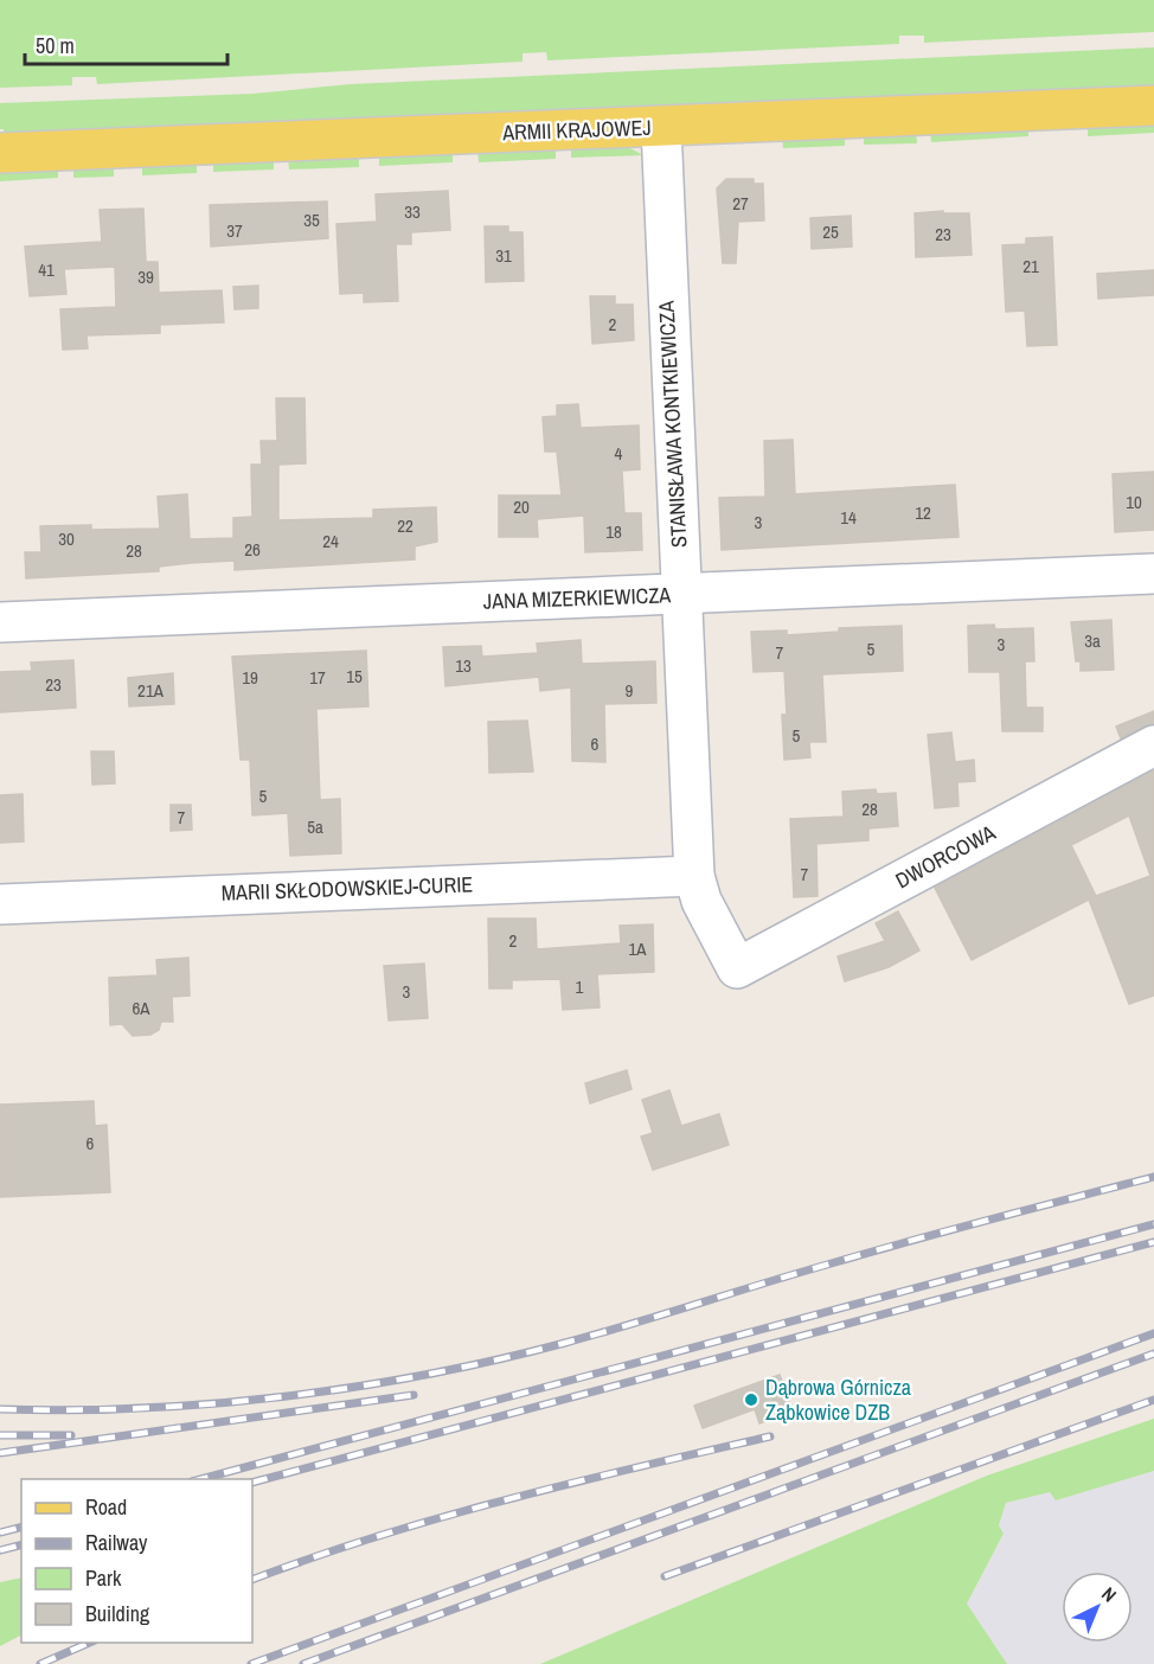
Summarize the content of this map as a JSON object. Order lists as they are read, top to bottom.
{
  "streets": {
    "main road": ["ARMII KRAJOWEJ"],
    "street": [
      "STANISŁAWA KONTKIEWICZA",
      "JANA MIZERKIEWICZA",
      "DWORCOWA",
      "MARII SKŁODOWSKIEJ-CURIE"
    ]
  },
  "crossings": [
    ["ARMII KRAJOWEJ", "STANISŁAWA KONTKIEWICZA"],
    ["STANISŁAWA KONTKIEWICZA", "JANA MIZERKIEWICZA"],
    ["STANISŁAWA KONTKIEWICZA", "DWORCOWA"],
    ["STANISŁAWA KONTKIEWICZA", "MARII SKŁODOWSKIEJ-CURIE"]
  ],
  "places": ["Dąbrowa Górnicza Ząbkowice DZB"],
  "house_numbers": [
    "27",
    "33",
    "35",
    "37",
    "25",
    "23",
    "31",
    "21",
    "41",
    "39",
    "2",
    "4",
    "10",
    "20",
    "12",
    "14",
    "3",
    "22",
    "18",
    "30",
    "24",
    "26",
    "28",
    "3a",
    "3",
    "5",
    "7",
    "13",
    "15",
    "19",
    "17",
    "23",
    "21A",
    "9",
    "5",
    "6",
    "5",
    "28",
    "7",
    "5a",
    "7",
    "2",
    "1A",
    "1",
    "3",
    "6A",
    "6"
  ],
  "legend": [
    "Road",
    "Railway",
    "Park",
    "Building"
  ],
  "scale_bar": "50 m",
  "north": "top right"
}
